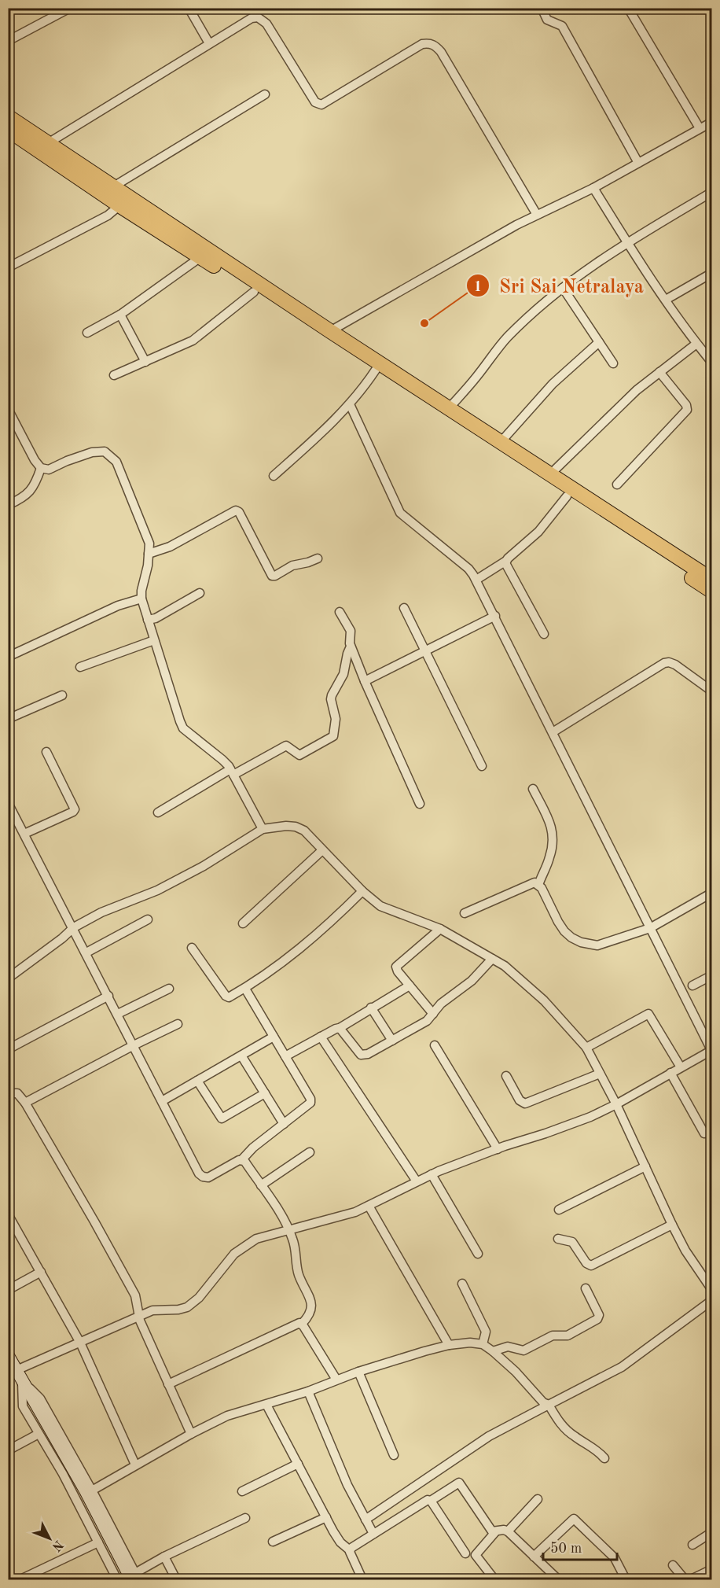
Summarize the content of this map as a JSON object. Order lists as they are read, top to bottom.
{
  "places": ["Sri Sai Netralaya"],
  "scale_bar": "50 m",
  "north": "bottom right"
}
